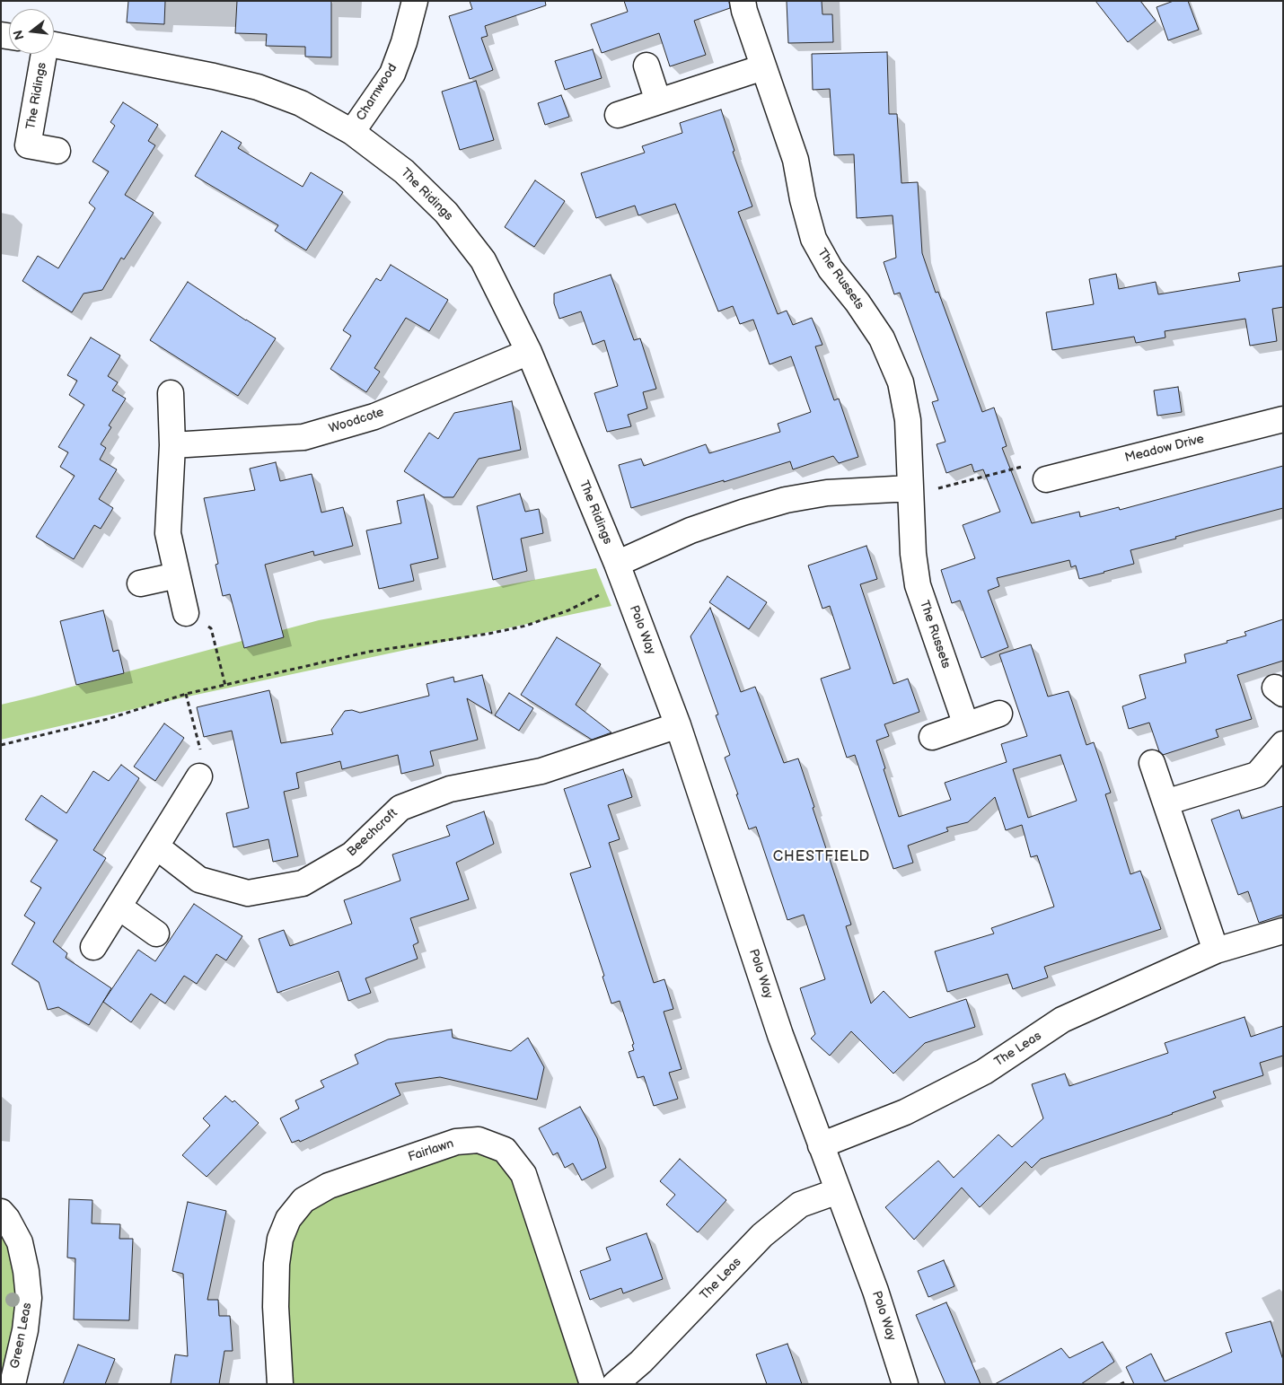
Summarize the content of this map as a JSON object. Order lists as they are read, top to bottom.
{
  "streets": {
    "street": [
      "Charnwood",
      "The Ridings",
      "The Russets",
      "Woodcote",
      "Meadow Drive",
      "Polo Way",
      "Beechcroft",
      "The Leas",
      "Fairlawn",
      "Green Leas"
    ]
  },
  "crossings": [
    ["Charnwood", "The Ridings"],
    ["The Ridings", "Woodcote"],
    ["The Ridings", "Polo Way"],
    ["Polo Way", "Beechcroft"],
    ["Polo Way", "The Leas"]
  ],
  "districts": ["CHESTFIELD"],
  "north": "left"
}
